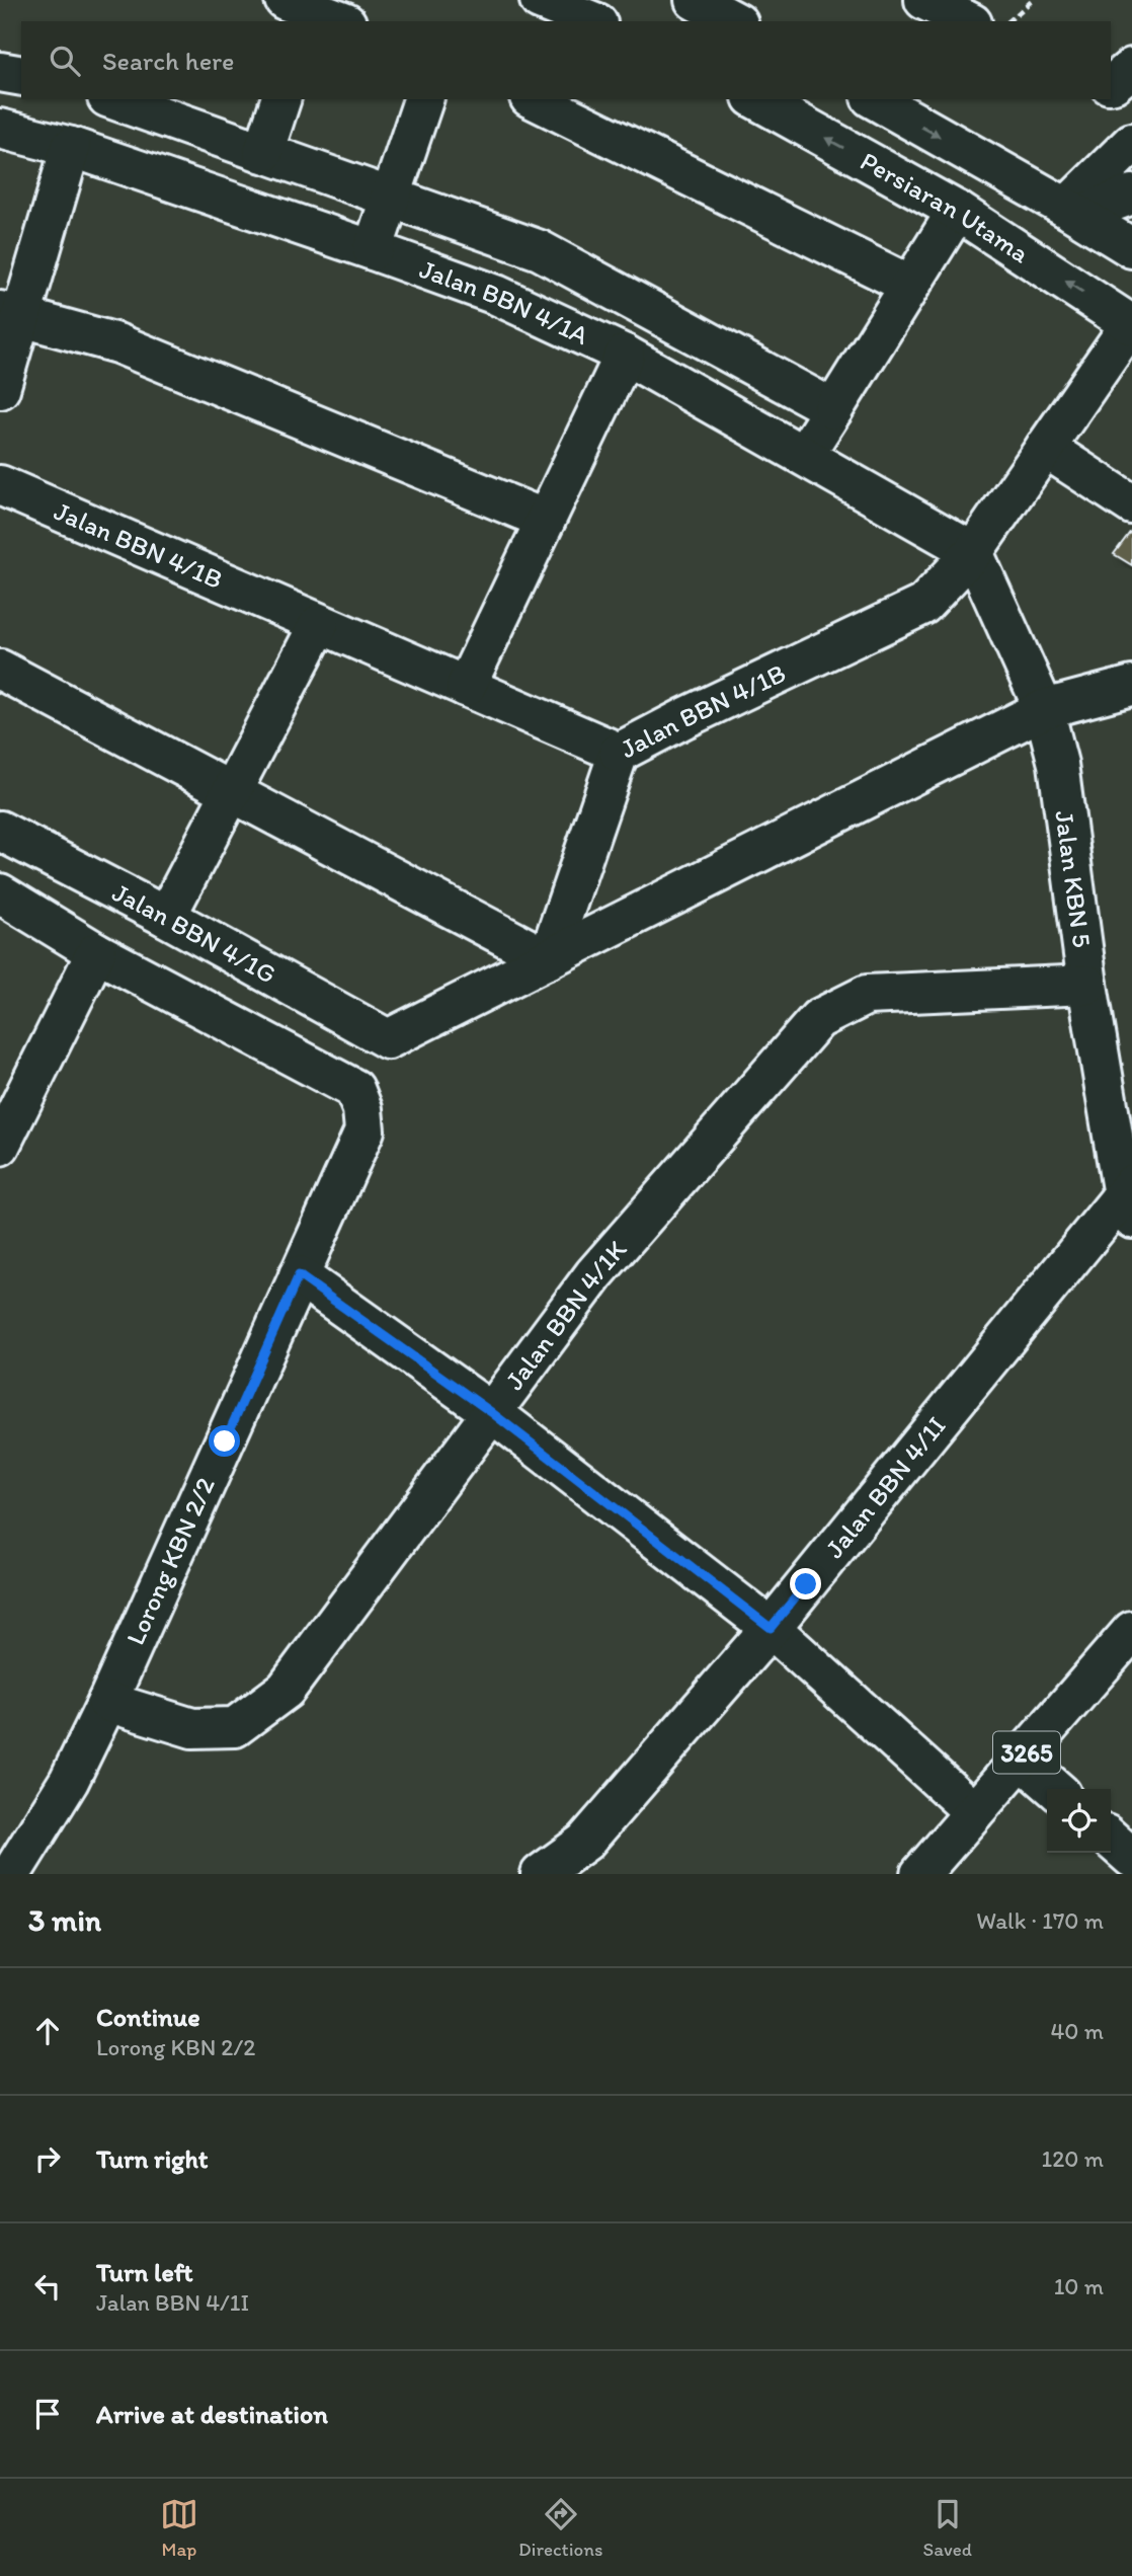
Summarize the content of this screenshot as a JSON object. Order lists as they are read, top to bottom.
{
  "streets": {
    "street": [
      "Persiaran Utama",
      "Jalan BBN 4/1A",
      "Jalan BBN 4/1B",
      "Jalan KBN 5",
      "Jalan BBN 4/1G",
      "Jalan BBN 4/1K",
      "Jalan BBN 4/1I",
      "Lorong KBN 2/2",
      "3265"
    ]
  },
  "crossings": [
    ["Persiaran Utama", "Jalan BBN 4/1B"],
    ["Jalan BBN 4/1A", "Jalan BBN 4/1B"],
    ["Jalan BBN 4/1A", "Jalan KBN 5"],
    ["Jalan BBN 4/1B", "Jalan KBN 5"],
    ["Jalan KBN 5", "Jalan BBN 4/1K"],
    ["Jalan KBN 5", "Jalan BBN 4/1I"],
    ["Jalan BBN 4/1K", "Lorong KBN 2/2"]
  ],
  "page": {
    "search": "Search here",
    "heading": ["3 min", "Walk · 170 m"],
    "list": [
      ["Continue", "Lorong KBN 2/2", "40 m"],
      ["Turn right", "120 m"],
      ["Turn left", "Jalan BBN 4/1I", "10 m"],
      "Arrive at destination"
    ],
    "nav": ["Map", "Directions", "Saved"]
  }
}
